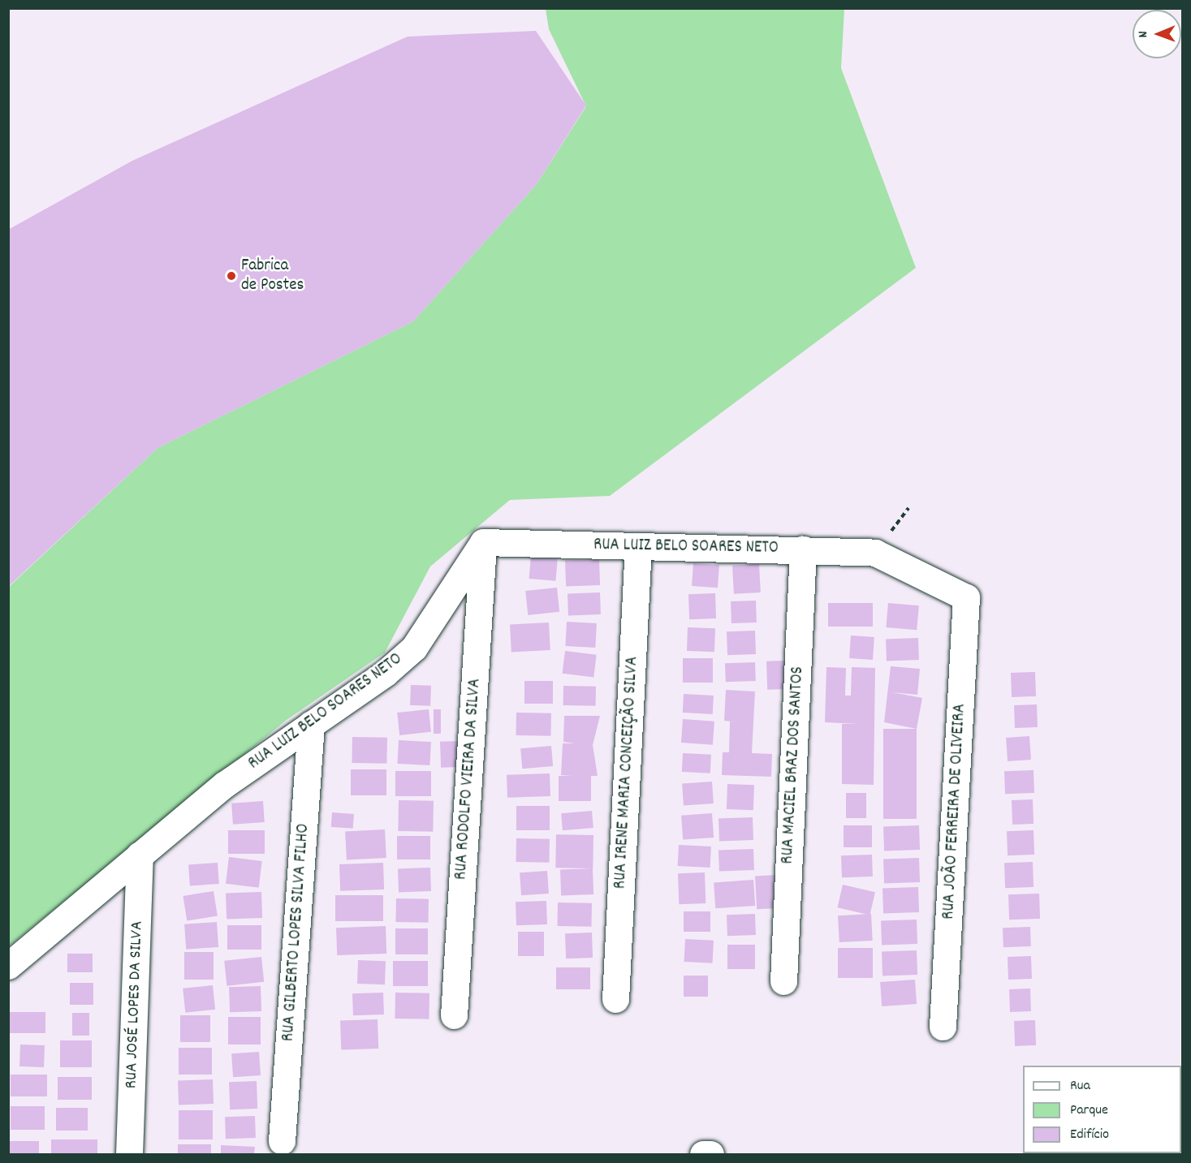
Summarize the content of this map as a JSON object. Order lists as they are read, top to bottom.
{
  "streets": {
    "street": [
      "RUA LUIZ BELO SOARES NETO",
      "RUA MACIEL BRAZ DOS SANTOS",
      "RUA IRENE MARIA CONCEIÇÃO SILVA",
      "RUA RODOLFO VIEIRA DA SILVA",
      "RUA JOÃO FERREIRA DE OLIVEIRA",
      "RUA GILBERTO LOPES SILVA FILHO",
      "RUA JOSÉ LOPES DA SILVA"
    ]
  },
  "crossings": [
    ["RUA LUIZ BELO SOARES NETO", "RUA MACIEL BRAZ DOS SANTOS"],
    ["RUA LUIZ BELO SOARES NETO", "RUA IRENE MARIA CONCEIÇÃO SILVA"],
    ["RUA LUIZ BELO SOARES NETO", "RUA RODOLFO VIEIRA DA SILVA"],
    ["RUA LUIZ BELO SOARES NETO", "RUA JOÃO FERREIRA DE OLIVEIRA"],
    ["RUA LUIZ BELO SOARES NETO", "RUA GILBERTO LOPES SILVA FILHO"],
    ["RUA LUIZ BELO SOARES NETO", "RUA JOSÉ LOPES DA SILVA"]
  ],
  "places": ["Fabrica de Postes"],
  "legend": ["Rua", "Parque", "Edifício"],
  "north": "left"
}
